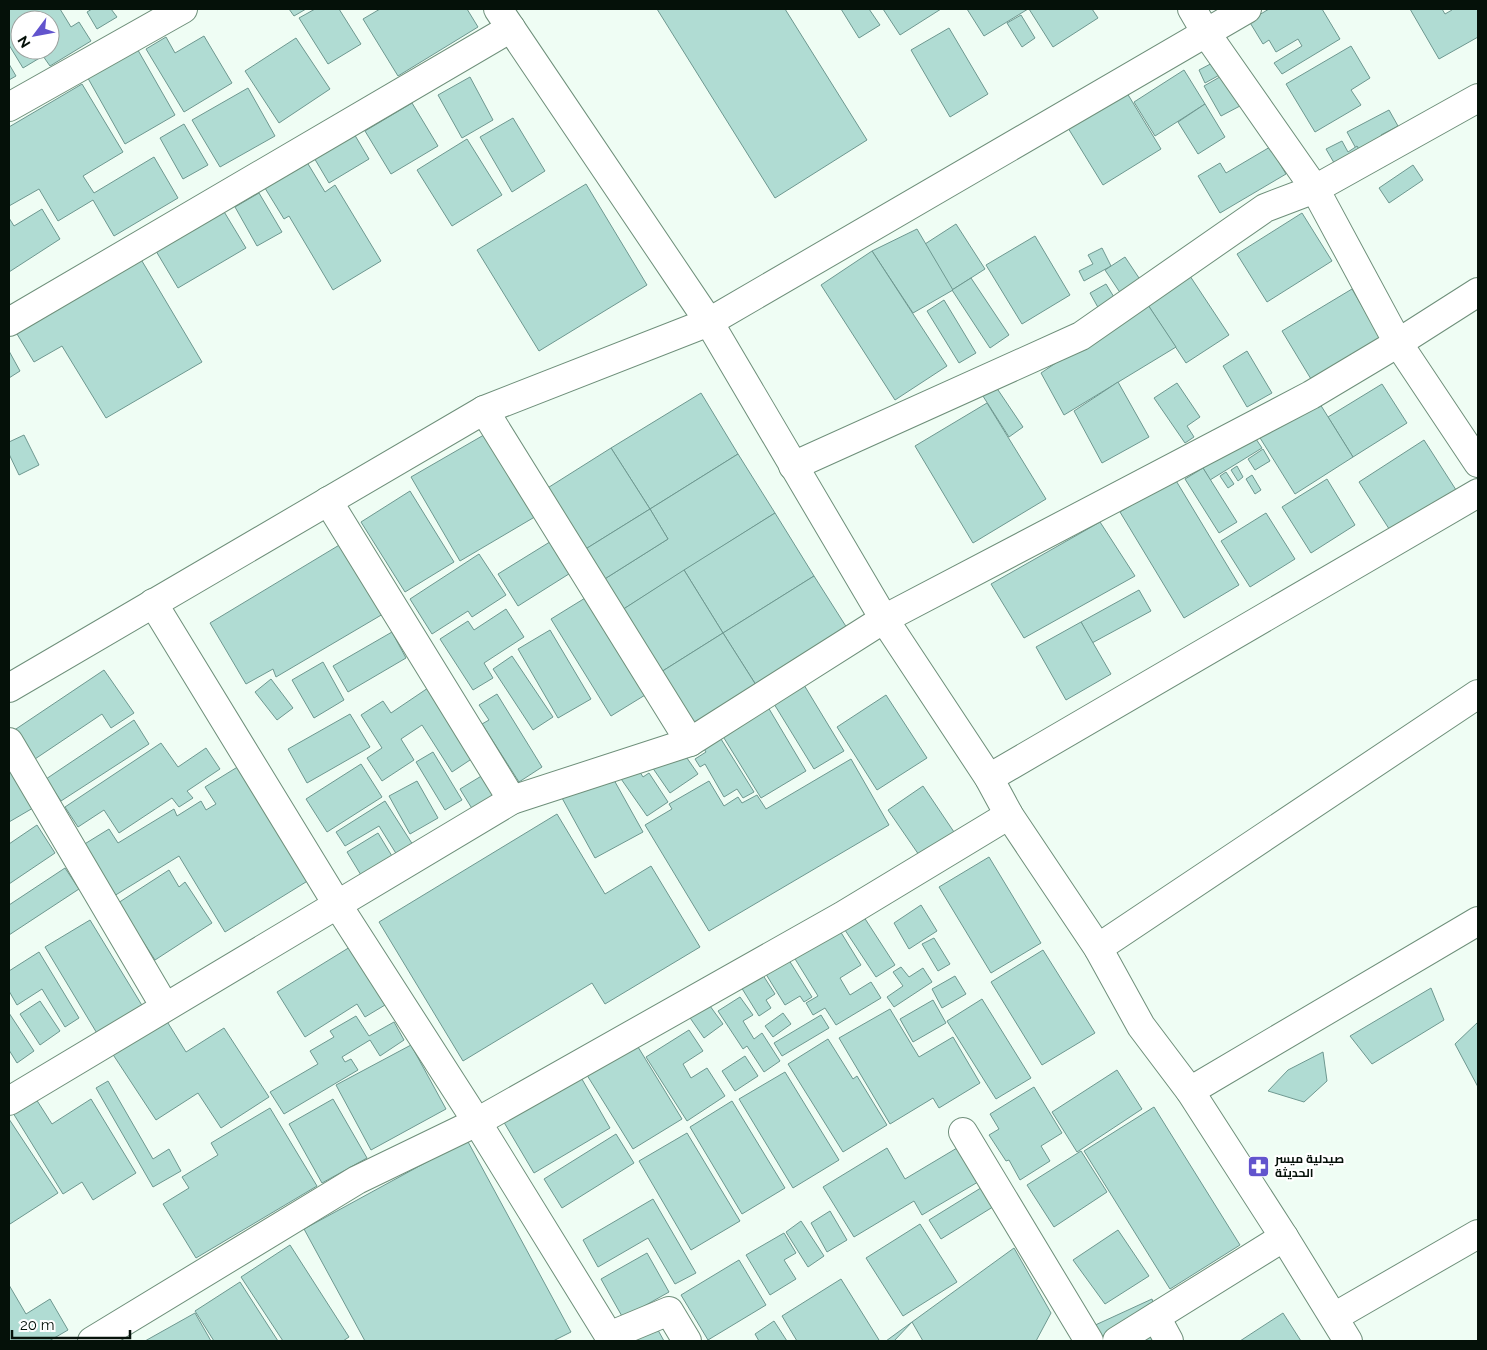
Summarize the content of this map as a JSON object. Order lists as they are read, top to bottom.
{
  "places": {
    "pharmacy": ["صيدلية ميسر الحديثة"]
  },
  "scale_bar": "20 m",
  "north": "bottom left"
}
